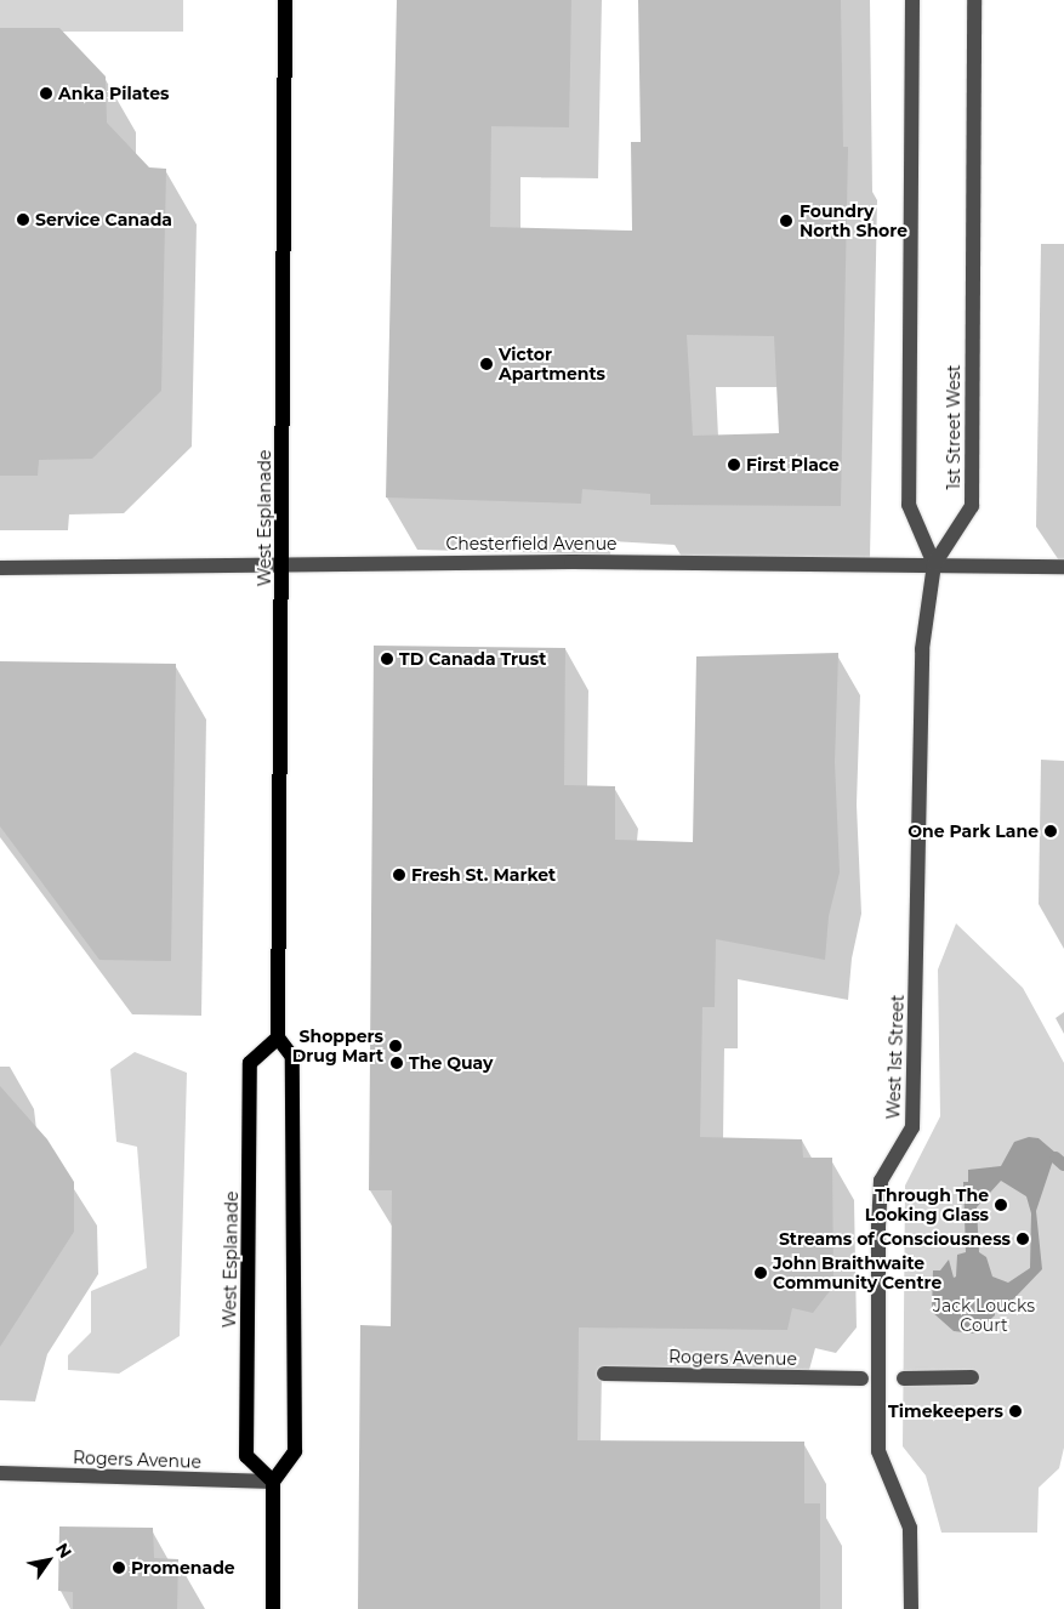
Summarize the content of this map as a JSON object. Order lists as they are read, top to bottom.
{
  "streets": {
    "main road": ["West Esplanade"],
    "street": [
      "1st Street West",
      "Chesterfield Avenue",
      "West 1st Street",
      "Rogers Avenue"
    ]
  },
  "crossings": [
    ["1st Street West", "Chesterfield Avenue"],
    ["1st Street West", "West 1st Street"],
    ["West Esplanade", "Chesterfield Avenue"],
    ["West Esplanade", "Rogers Avenue"],
    ["Chesterfield Avenue", "West 1st Street"]
  ],
  "parks": ["Jack Loucks Court"],
  "places": [
    "Anka Pilates",
    "Service Canada",
    "Foundry North Shore",
    "Victor Apartments",
    "First Place",
    "TD Canada Trust",
    "One Park Lane",
    "Fresh St. Market",
    "Shoppers Drug Mart",
    "The Quay",
    "Through The Looking Glass",
    "Streams of Consciousness",
    "John Braithwaite Community Centre",
    "Timekeepers",
    "Promenade"
  ],
  "north": "top right"
}
